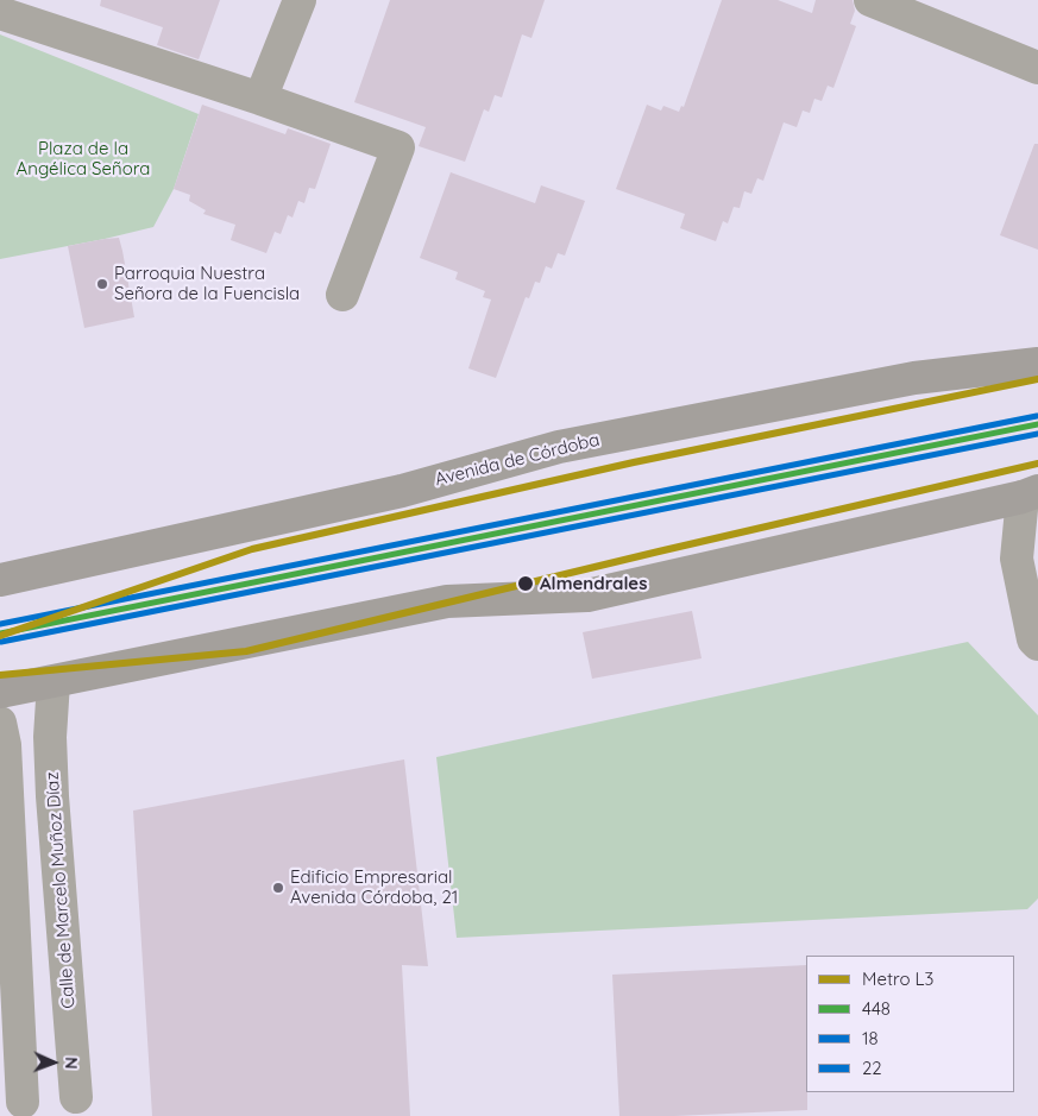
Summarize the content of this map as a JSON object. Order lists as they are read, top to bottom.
{
  "streets": {
    "main road": ["Avenida de Córdoba"],
    "street": ["Calle de Marcelo Muñoz Díaz"]
  },
  "parks": ["Plaza de la Angélica Señora"],
  "places": ["Parroquia Nuestra Señora de la Fuencisla", "Almendrales", "Edificio Empresarial Avenida Córdoba, 21"],
  "lines": [
    "metro line L3",
    "transit line 22",
    "transit line 448",
    "transit line 18"
  ],
  "legend": [
    "Metro L3",
    "448",
    "18",
    "22"
  ],
  "north": "right"
}
